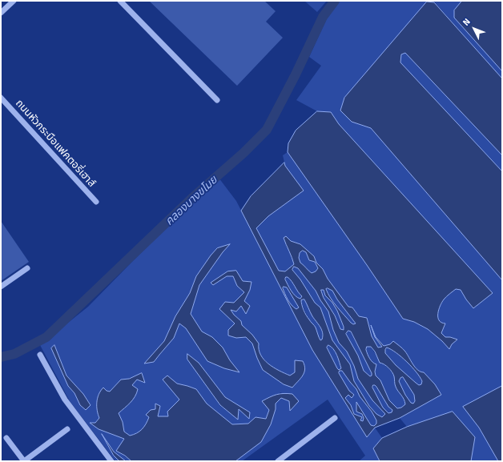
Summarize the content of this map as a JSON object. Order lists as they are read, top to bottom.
{
  "streets": {
    "street": ["ถนนหัวกระบือแฟคตอรี่เฮาส์"]
  },
  "water": ["คลองบางขโมย"],
  "north": "top left"
}
